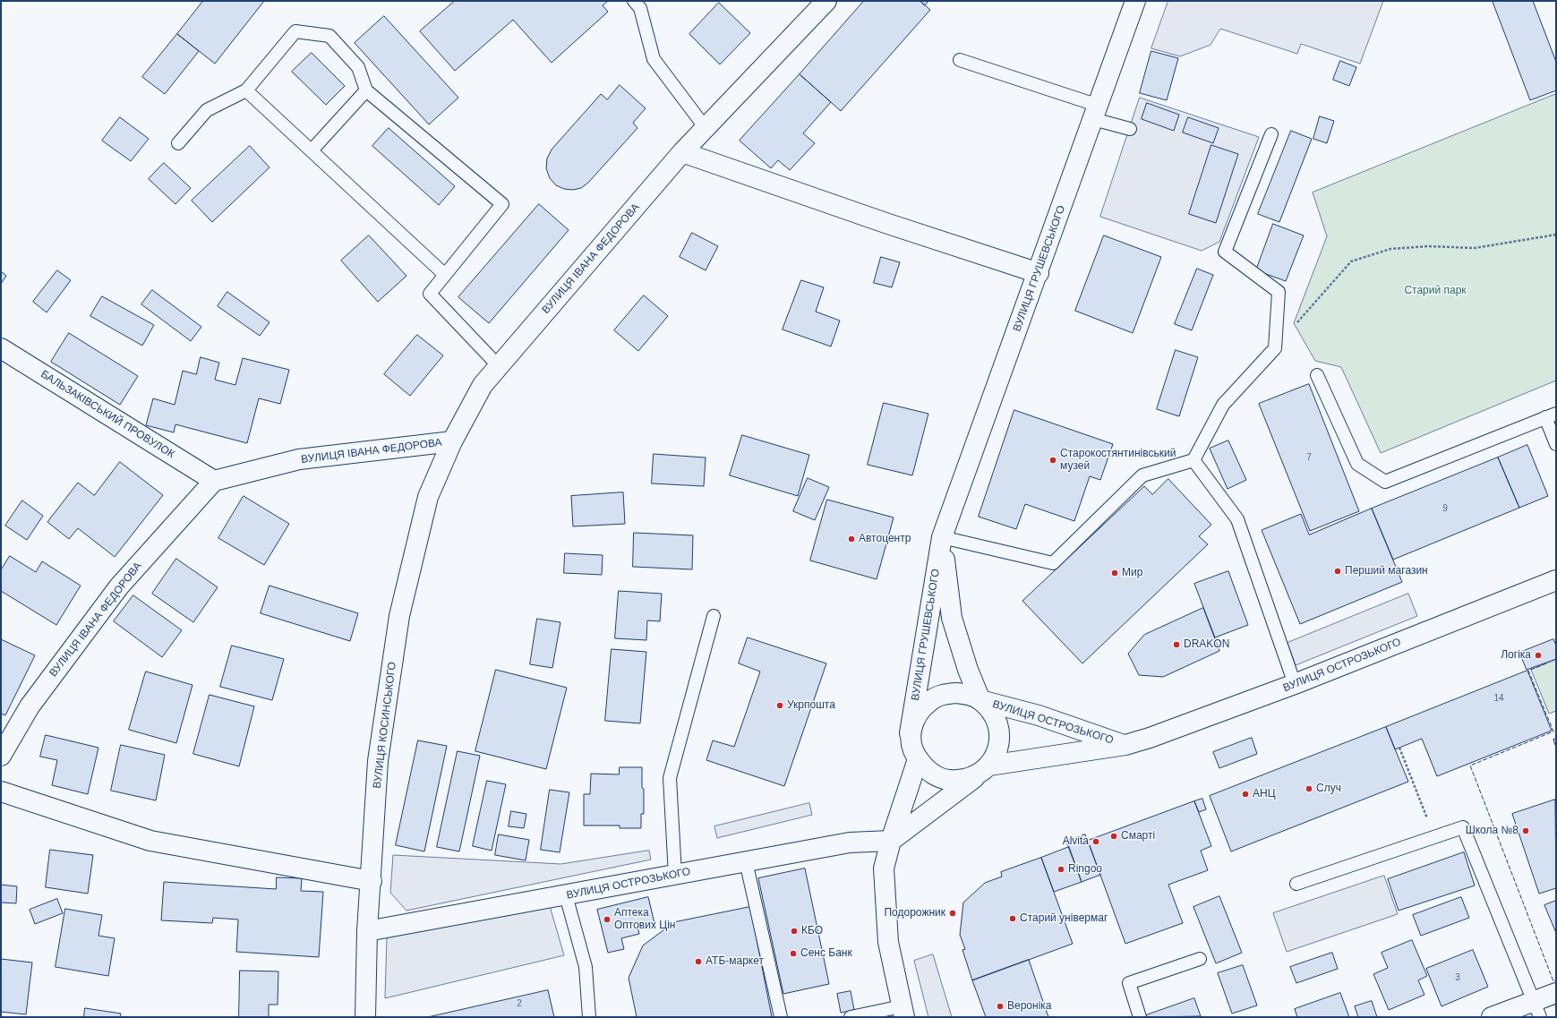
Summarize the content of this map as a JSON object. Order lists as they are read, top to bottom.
{
  "streets": {
    "street": [
      "ВУЛИЦЯ ІВАНА ФЕДОРОВА",
      "ВУЛИЦЯ ГРУШЕВСЬКОГО",
      "БАЛЬЗАКІВСЬКИЙ ПРОВУЛОК",
      "ВУЛИЦЯ ОСТРОЗЬКОГО",
      "ВУЛИЦЯ КОСИНСЬКОГО"
    ]
  },
  "crossings": [
    ["ВУЛИЦЯ ІВАНА ФЕДОРОВА", "БАЛЬЗАКІВСЬКИЙ ПРОВУЛОК"],
    ["ВУЛИЦЯ ІВАНА ФЕДОРОВА", "ВУЛИЦЯ КОСИНСЬКОГО"],
    ["ВУЛИЦЯ ГРУШЕВСЬКОГО", "ВУЛИЦЯ ОСТРОЗЬКОГО"],
    ["ВУЛИЦЯ ОСТРОЗЬКОГО", "ВУЛИЦЯ КОСИНСЬКОГО"]
  ],
  "parks": ["Старий парк"],
  "places": [
    "Старокостянтинівський музей",
    "Автоцентр",
    "Перший магазин",
    "Мир",
    "DRAKON",
    "Логіка",
    "Укрпошта",
    "Случ",
    "АНЦ",
    "Школа №8",
    "Смарті",
    "Alvita",
    "Ringoo",
    "Подорожник",
    "Старий універмаг",
    "Аптека Оптових Цін",
    "КБО",
    "Сенс Банк",
    "АТБ-маркет",
    "Вероніка"
  ],
  "house_numbers": [
    "7",
    "9",
    "14",
    "3",
    "2"
  ]
}
